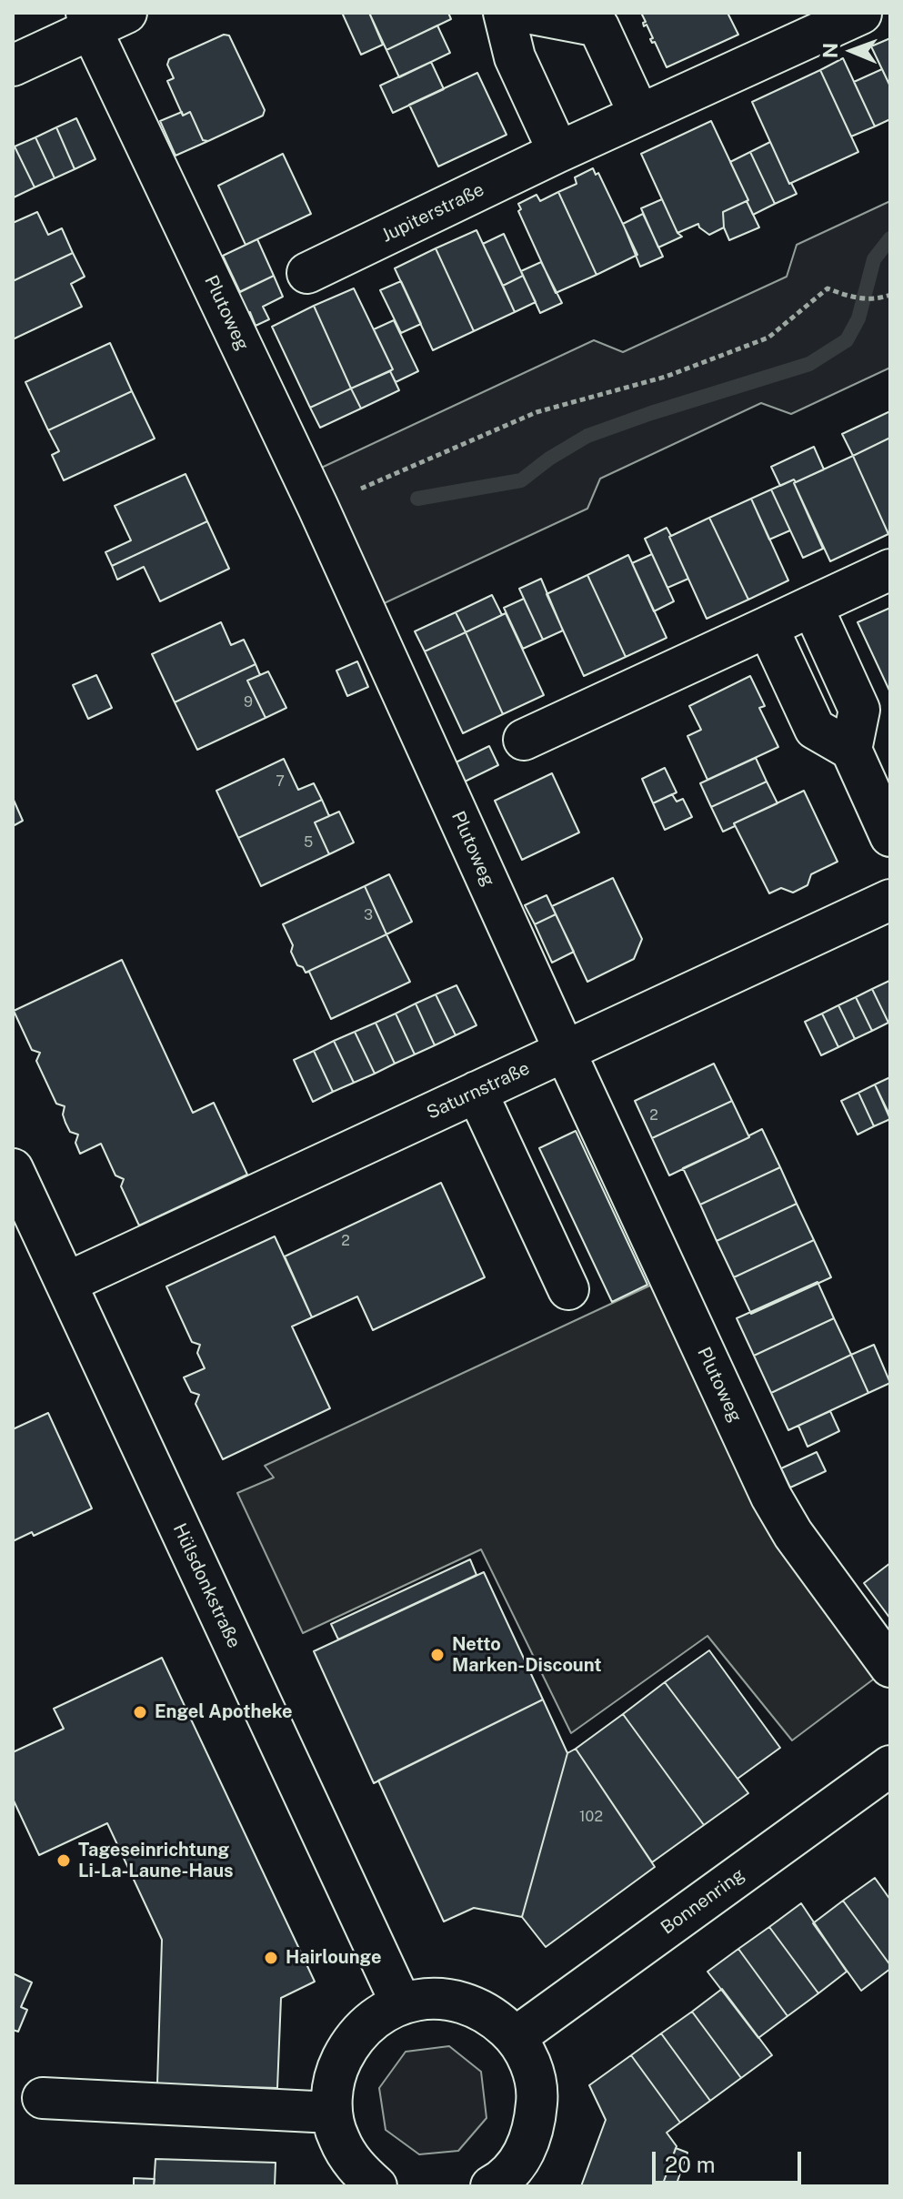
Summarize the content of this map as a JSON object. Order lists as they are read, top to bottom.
{
  "streets": {
    "street": [
      "Jupiterstraße",
      "Plutoweg",
      "Saturnstraße",
      "Hülsdonkstraße",
      "Bonnenring"
    ]
  },
  "crossings": [
    ["Plutoweg", "Saturnstraße"],
    ["Saturnstraße", "Hülsdonkstraße"]
  ],
  "places": [
    "Netto Marken-Discount",
    "Engel Apotheke",
    "Tageseinrichtung Li-La-Laune-Haus",
    "Hairlounge"
  ],
  "house_numbers": [
    "9",
    "7",
    "5",
    "3",
    "2",
    "2",
    "102"
  ],
  "scale_bar": "20 m",
  "north": "left"
}
